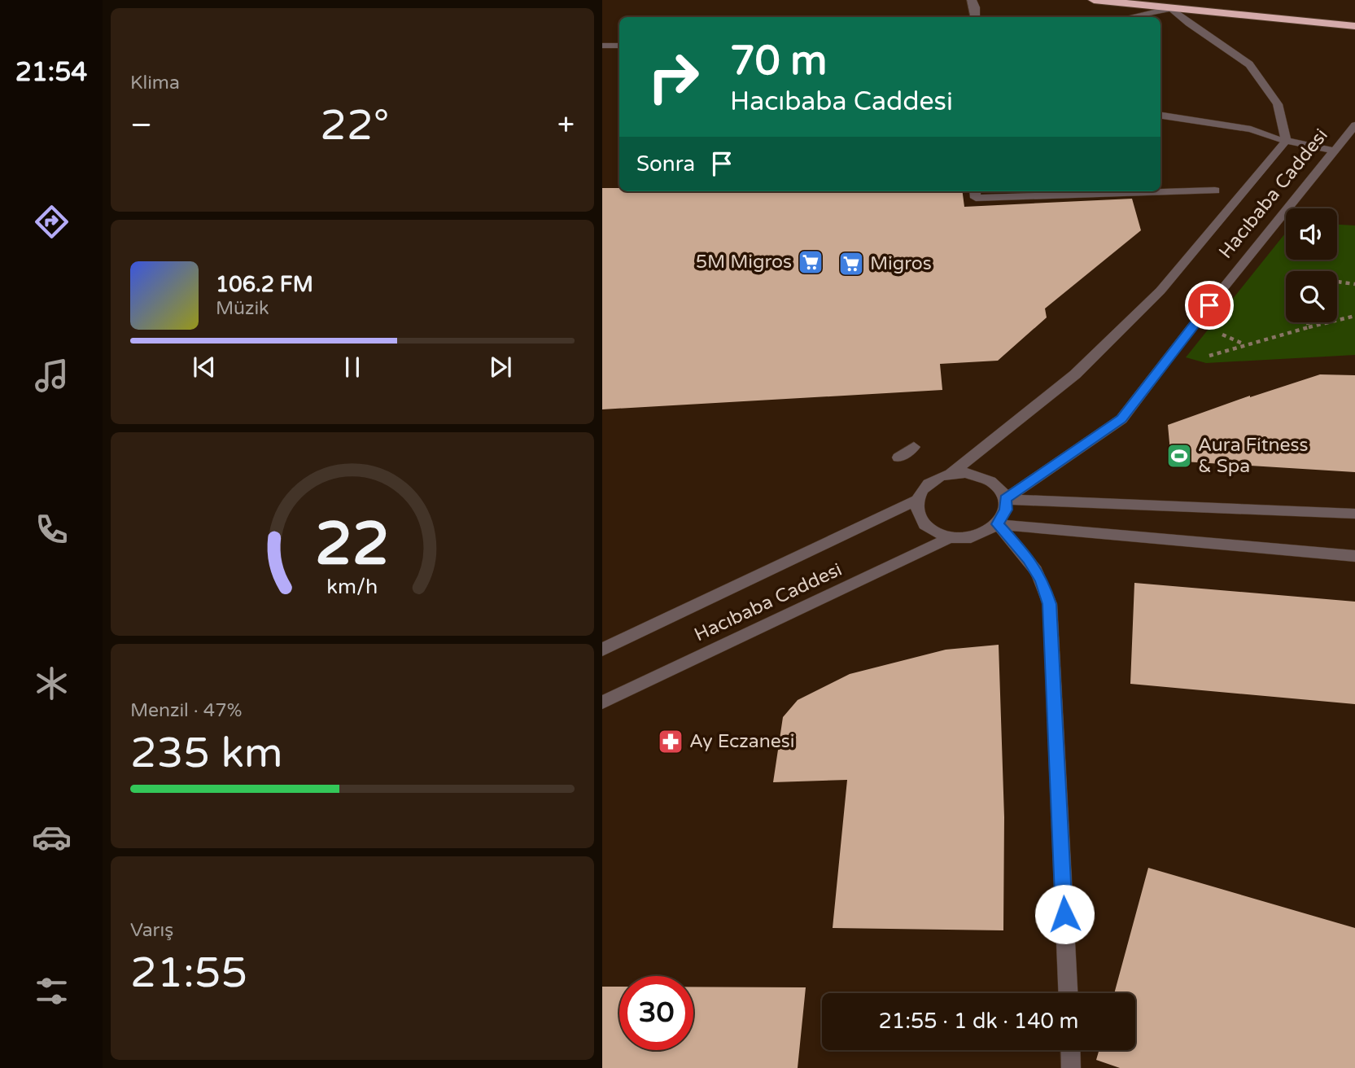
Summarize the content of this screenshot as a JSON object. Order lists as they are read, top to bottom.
{
  "streets": {
    "street": ["Hacıbaba Caddesi"]
  },
  "places": {
    "supermarket": ["5M Migros", "Migros"],
    "sports": ["Aura Fitness & Spa"],
    "pharmacy": ["Ay Eczanesi"]
  },
  "page": {
    "tabs": "21:54",
    "tile": [
      "Klima",
      ["Menzil · 47%", "235 km"],
      ["Varış", "21:55"]
    ],
    "turn": ["70 m", "Hacıbaba Caddesi"],
    "heat": ["−", "22°", "+"],
    "then": "Sonra",
    "song": ["106.2 FM", "Müzik"],
    "limit": "30",
    "trip": "21:55 · 1 dk · 140 m",
    "gauge": ["22", "km/h"]
  }
}
